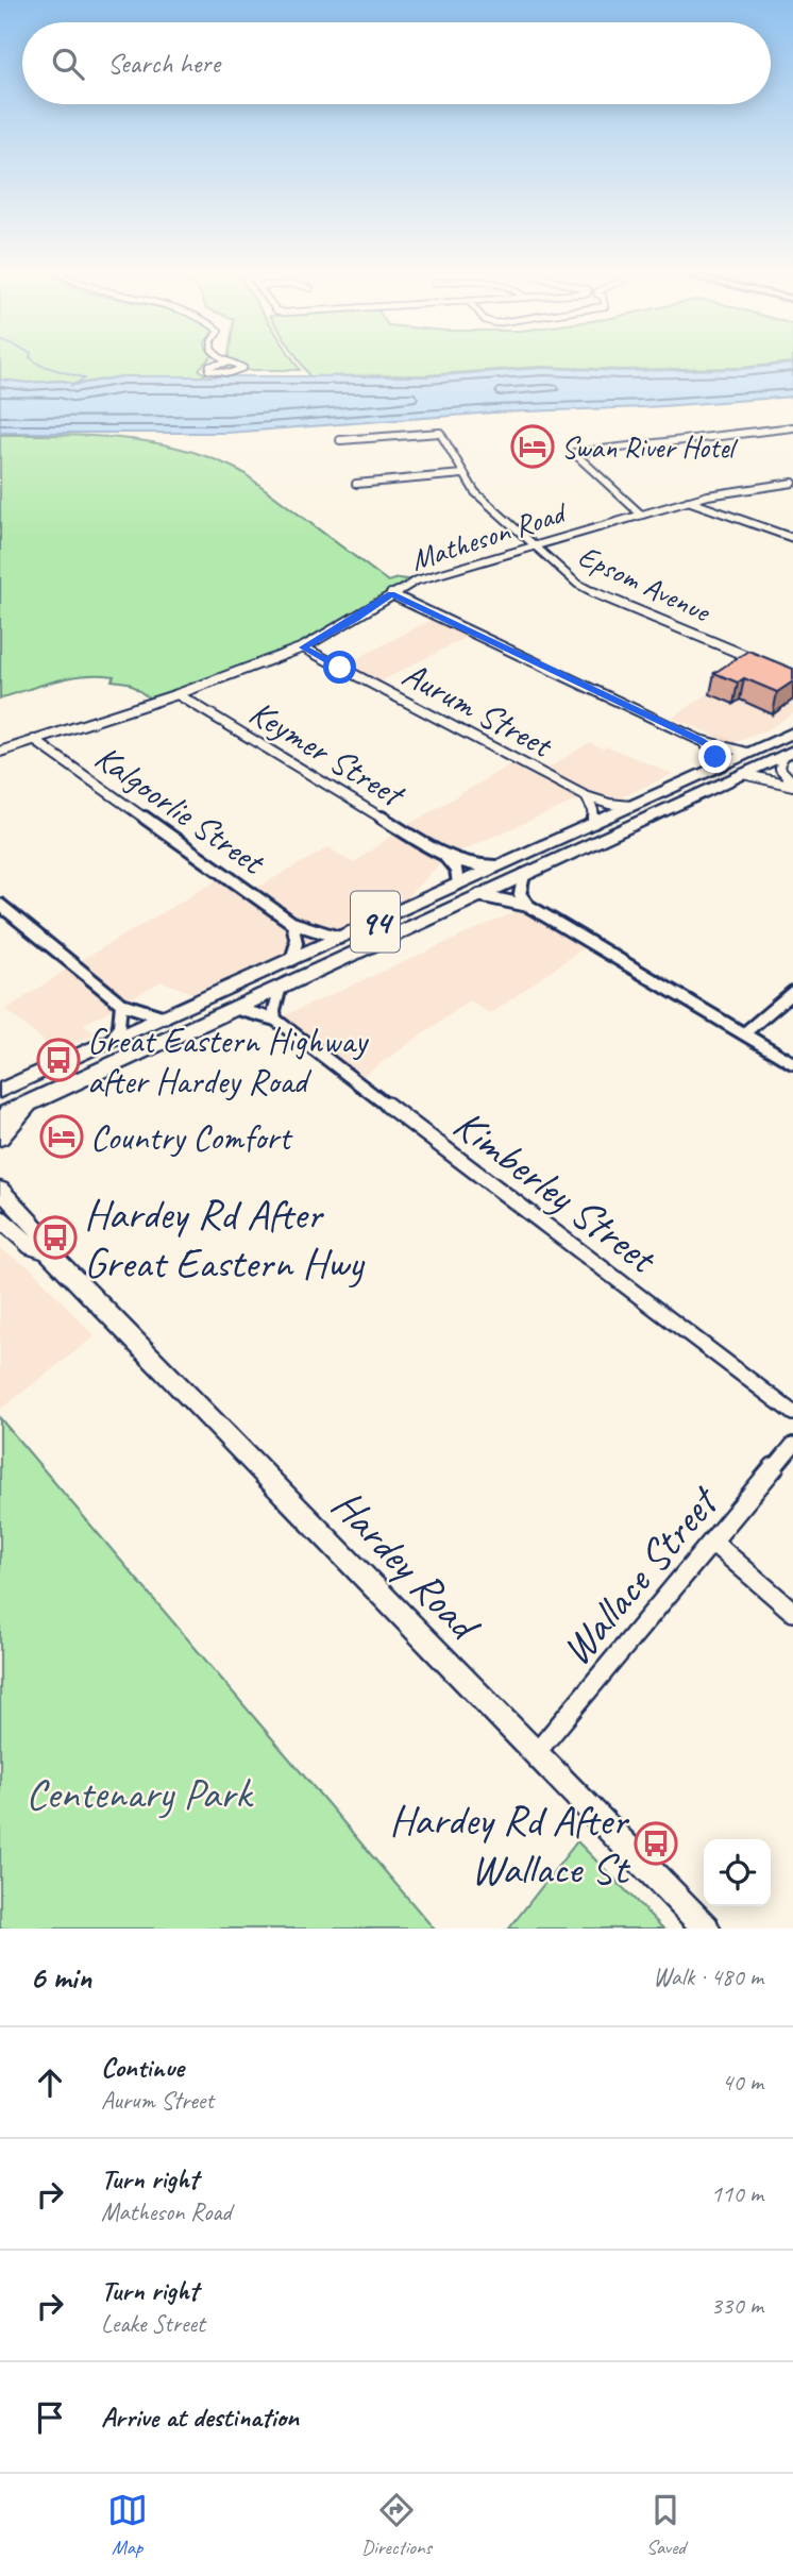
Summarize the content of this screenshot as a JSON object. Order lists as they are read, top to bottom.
{
  "streets": {
    "highway": ["94"],
    "main road": ["Hardey Road"],
    "street": [
      "Matheson Road",
      "Epsom Avenue",
      "Aurum Street",
      "Keymer Street",
      "Kalgoorlie Street",
      "Kimberley Street",
      "Wallace Street"
    ]
  },
  "crossings": [
    ["Matheson Road", "Epsom Avenue"],
    ["Matheson Road", "Aurum Street"],
    ["Matheson Road", "Keymer Street"],
    ["Matheson Road", "Kalgoorlie Street"],
    ["Aurum Street", "94"],
    ["Keymer Street", "94"],
    ["Kalgoorlie Street", "94"],
    ["94", "Kimberley Street"],
    ["Hardey Road", "Wallace Street"]
  ],
  "parks": ["Centenary Park"],
  "places": {
    "hotel": ["Swan River Hotel", "Country Comfort"],
    "bus stop": ["Great Eastern Highway after Hardey Road", "Hardey Rd After Great Eastern Hwy", "Hardey Rd After Wallace St"]
  },
  "page": {
    "search": "Search here",
    "heading": ["6 min", "Walk · 480 m"],
    "list": [
      ["Continue", "Aurum Street", "40 m"],
      ["Turn right", "Matheson Road", "110 m"],
      ["Turn right", "Leake Street", "330 m"],
      "Arrive at destination"
    ],
    "nav": ["Map", "Directions", "Saved"]
  }
}
